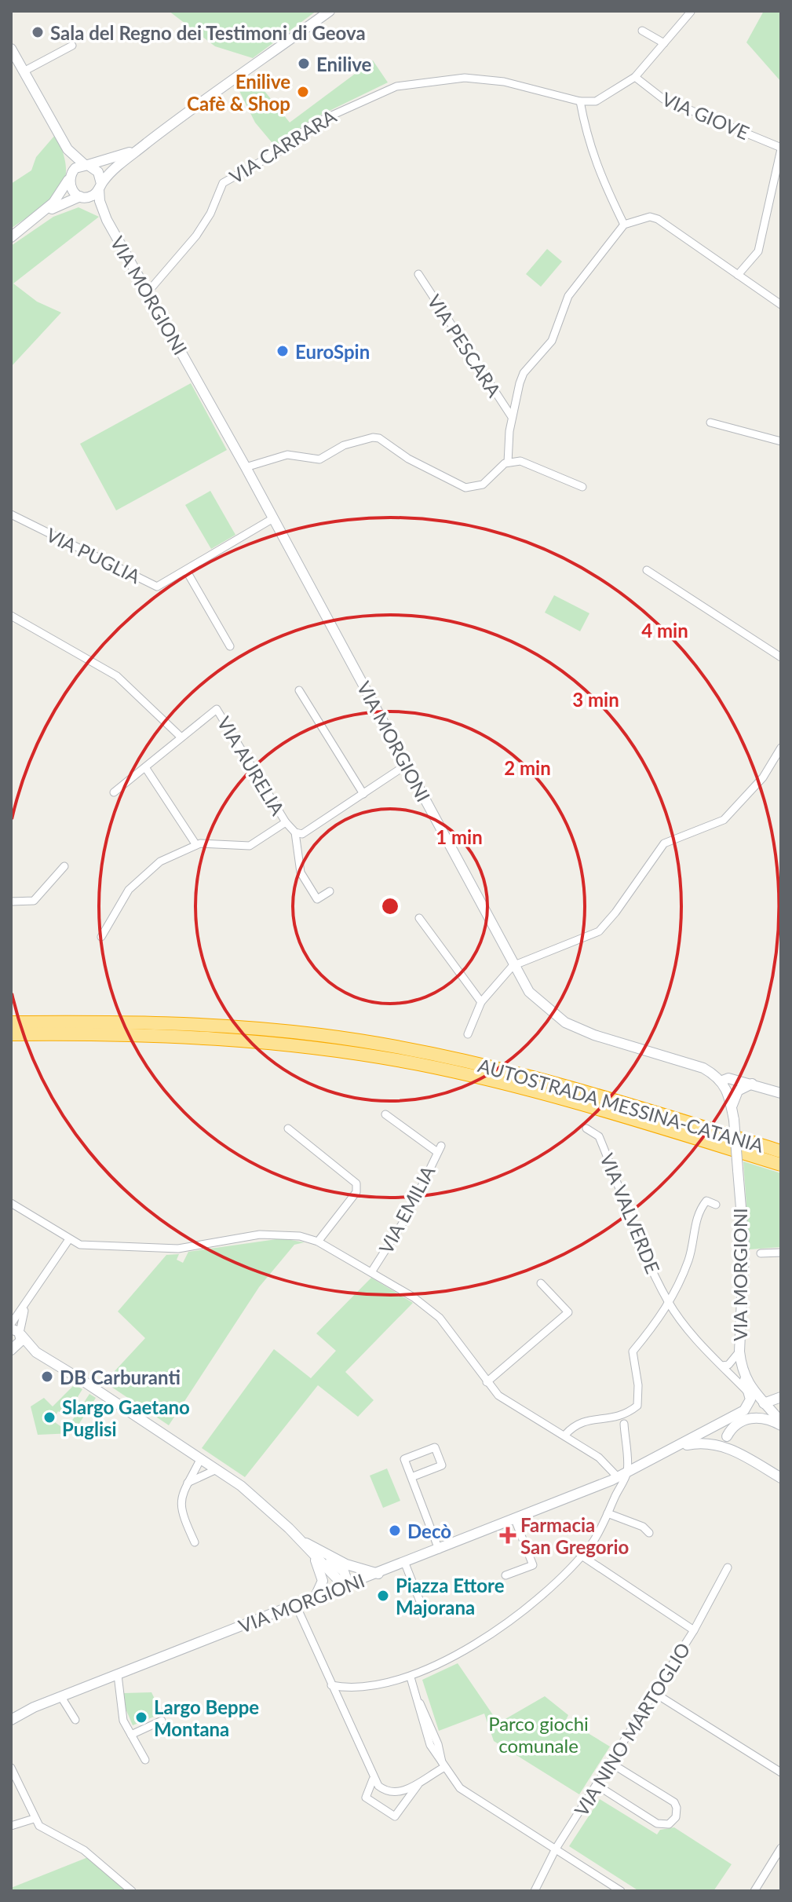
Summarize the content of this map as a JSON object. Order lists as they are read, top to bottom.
{
  "streets": {
    "highway": ["AUTOSTRADA MESSINA-CATANIA"],
    "main road": ["VIA MORGIONI"],
    "street": [
      "VIA GIOVE",
      "VIA CARRARA",
      "VIA PESCARA",
      "VIA PUGLIA",
      "VIA AURELIA",
      "VIA EMILIA",
      "VIA VALVERDE",
      "VIA NINO MARTOGLIO"
    ]
  },
  "crossings": [
    ["VIA CARRARA", "VIA MORGIONI"],
    ["VIA MORGIONI", "VIA PUGLIA"],
    ["VIA MORGIONI", "VIA VALVERDE"]
  ],
  "parks": ["Parco giochi comunale"],
  "places": {
    "other": [
      "Sala del Regno dei Testimoni di Geova",
      "Enilive",
      "Enilive Cafè & Shop",
      "EuroSpin",
      "DB Carburanti",
      "Slargo Gaetano Puglisi",
      "Decò",
      "Piazza Ettore Majorana",
      "Largo Beppe Montana"
    ],
    "health": ["Farmacia San Gregorio"]
  },
  "rings": [
    "4 min",
    "3 min",
    "2 min",
    "1 min"
  ]
}
